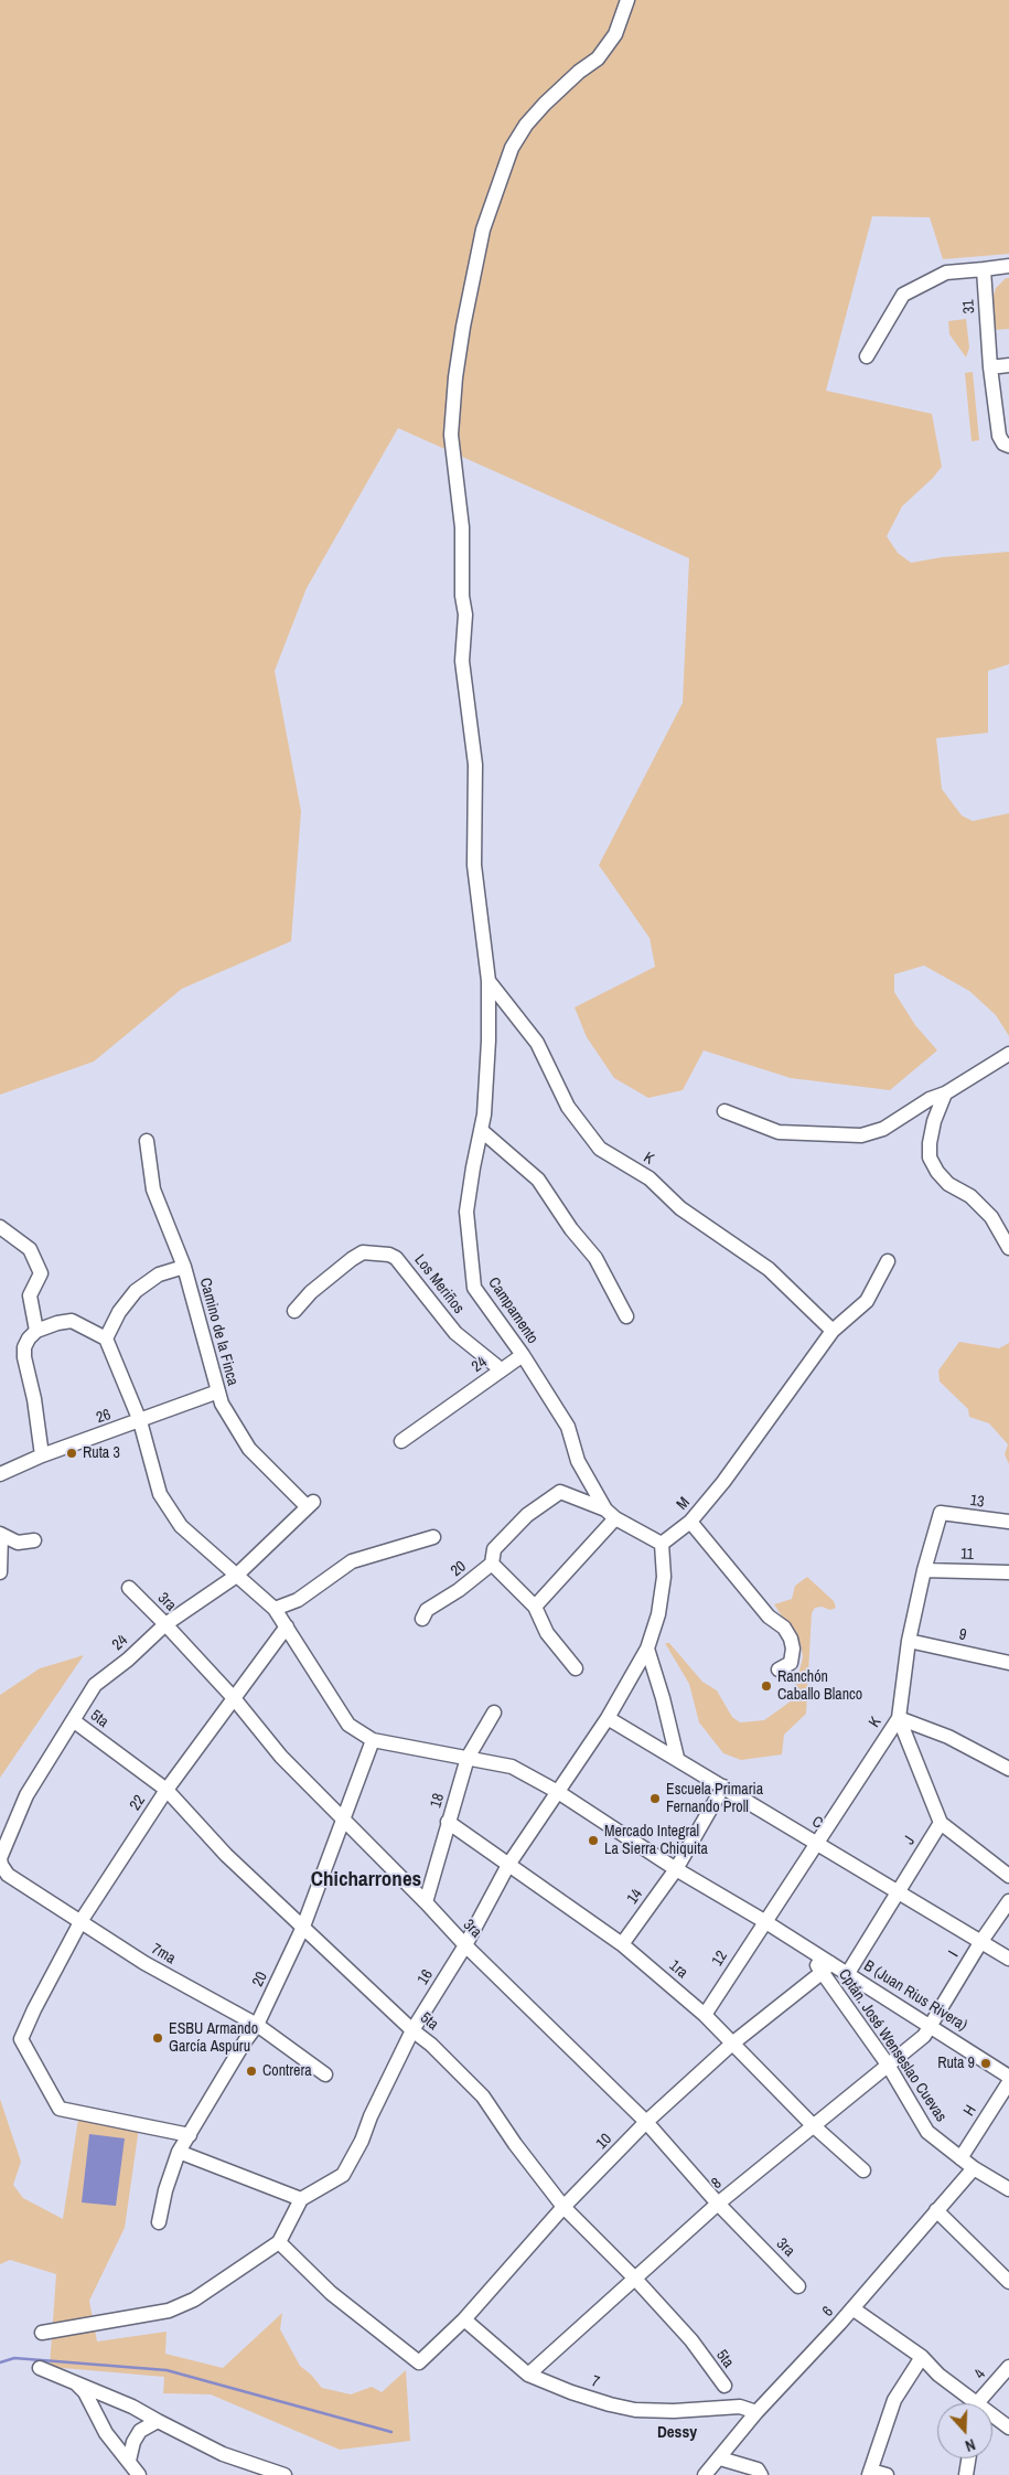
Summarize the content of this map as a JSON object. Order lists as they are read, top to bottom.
{
  "streets": {
    "street": [
      "31",
      "K",
      "Los Meriños",
      "Campamento",
      "Camino de la Finca",
      "24",
      "26",
      "13",
      "M",
      "11",
      "20",
      "3ra",
      "9",
      "5ta",
      "18",
      "22",
      "C",
      "J",
      "14",
      "7ma",
      "I",
      "12",
      "1ra",
      "16",
      "B (Juan Rius Rivera)",
      "Cptán. José Wenseslao Cuevas",
      "H",
      "10",
      "8",
      "6",
      "4",
      "7"
    ]
  },
  "crossings": [
    ["K", "Campamento"],
    ["K", "13"],
    ["K", "M"],
    ["K", "11"],
    ["K", "9"],
    ["K", "C"],
    ["K", "12"],
    ["K", "B (Juan Rius Rivera)"],
    ["Los Meriños", "24"],
    ["Campamento", "24"],
    ["Camino de la Finca", "24"],
    ["Camino de la Finca", "26"],
    ["24", "3ra"],
    ["24", "5ta"],
    ["24", "7ma"],
    ["20", "3ra"],
    ["20", "5ta"],
    ["20", "22"],
    ["20", "7ma"],
    ["20", "B (Juan Rius Rivera)"],
    ["3ra", "18"],
    ["3ra", "22"],
    ["3ra", "16"],
    ["3ra", "10"],
    ["3ra", "8"],
    ["5ta", "22"],
    ["5ta", "16"],
    ["5ta", "10"],
    ["5ta", "8"],
    ["18", "1ra"],
    ["18", "B (Juan Rius Rivera)"],
    ["22", "7ma"],
    ["C", "J"],
    ["C", "14"],
    ["C", "I"],
    ["J", "B (Juan Rius Rivera)"],
    ["14", "1ra"],
    ["14", "B (Juan Rius Rivera)"],
    ["I", "B (Juan Rius Rivera)"],
    ["I", "8"],
    ["12", "1ra"],
    ["12", "B (Juan Rius Rivera)"],
    ["1ra", "16"],
    ["1ra", "10"],
    ["1ra", "8"],
    ["16", "B (Juan Rius Rivera)"],
    ["B (Juan Rius Rivera)", "Cptán. José Wenseslao Cuevas"],
    ["B (Juan Rius Rivera)", "10"],
    ["B (Juan Rius Rivera)", "8"],
    ["Cptán. José Wenseslao Cuevas", "H"],
    ["Cptán. José Wenseslao Cuevas", "10"],
    ["Cptán. José Wenseslao Cuevas", "8"],
    ["Cptán. José Wenseslao Cuevas", "6"],
    ["10", "7"],
    ["8", "7"],
    ["6", "7"]
  ],
  "districts": ["Chicharrones", "Dessy"],
  "places": [
    "Ruta 3",
    "Ranchón Caballo Blanco",
    "Escuela Primaria Fernando Proll",
    "Mercado Integral La Sierra Chiquita",
    "ESBU Armando García Aspuru",
    "Ruta 9",
    "Contrera"
  ],
  "north": "bottom"
}
